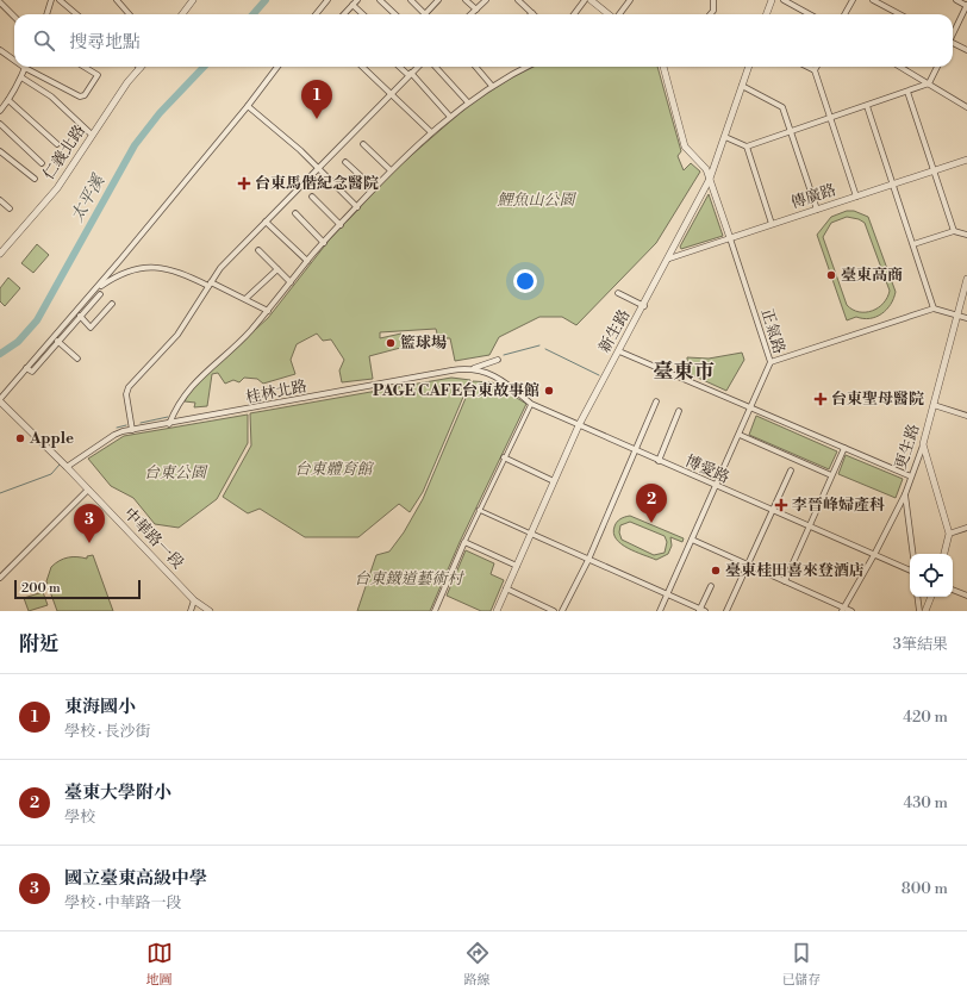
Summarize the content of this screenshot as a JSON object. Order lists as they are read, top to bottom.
{
  "streets": {
    "street": [
      "仁義北路",
      "傳廣路",
      "新生路",
      "正氣路",
      "桂林北路",
      "更生路",
      "博愛路",
      "中華路一段"
    ]
  },
  "crossings": [
    ["傳廣路", "新生路"],
    ["傳廣路", "正氣路"],
    ["新生路", "正氣路"],
    ["新生路", "博愛路"],
    ["正氣路", "博愛路"],
    ["桂林北路", "博愛路"],
    ["桂林北路", "中華路一段"],
    ["更生路", "博愛路"]
  ],
  "districts": ["臺東市"],
  "water": ["太平溪"],
  "parks": [
    "鯉魚山公園",
    "台東體育館",
    "台東公園",
    "台東鐵道藝術村"
  ],
  "places": {
    "health": ["台東馬偕紀念醫院", "台東聖母醫院", "李晉峰婦產科"],
    "other": [
      "臺東高商",
      "籃球場",
      "PAGE CAFE台東故事館",
      "Apple",
      "臺東桂田喜來登酒店"
    ]
  },
  "scale_bar": "200 m",
  "page": {
    "search": "搜尋地點",
    "pins": ["1", "2", "3"],
    "scale": "200 m",
    "heading": ["附近", "3筆結果"],
    "list": [
      {
        "mark": "1",
        "name": "東海國小",
        "note": "學校 · 長沙街",
        "value": "420 m"
      },
      {
        "mark": "2",
        "name": "臺東大學附小",
        "note": "學校",
        "value": "430 m"
      },
      {
        "mark": "3",
        "name": "國立臺東高級中學",
        "note": "學校 · 中華路一段",
        "value": "800 m"
      }
    ],
    "nav": ["地圖", "路線", "已儲存"]
  }
}
